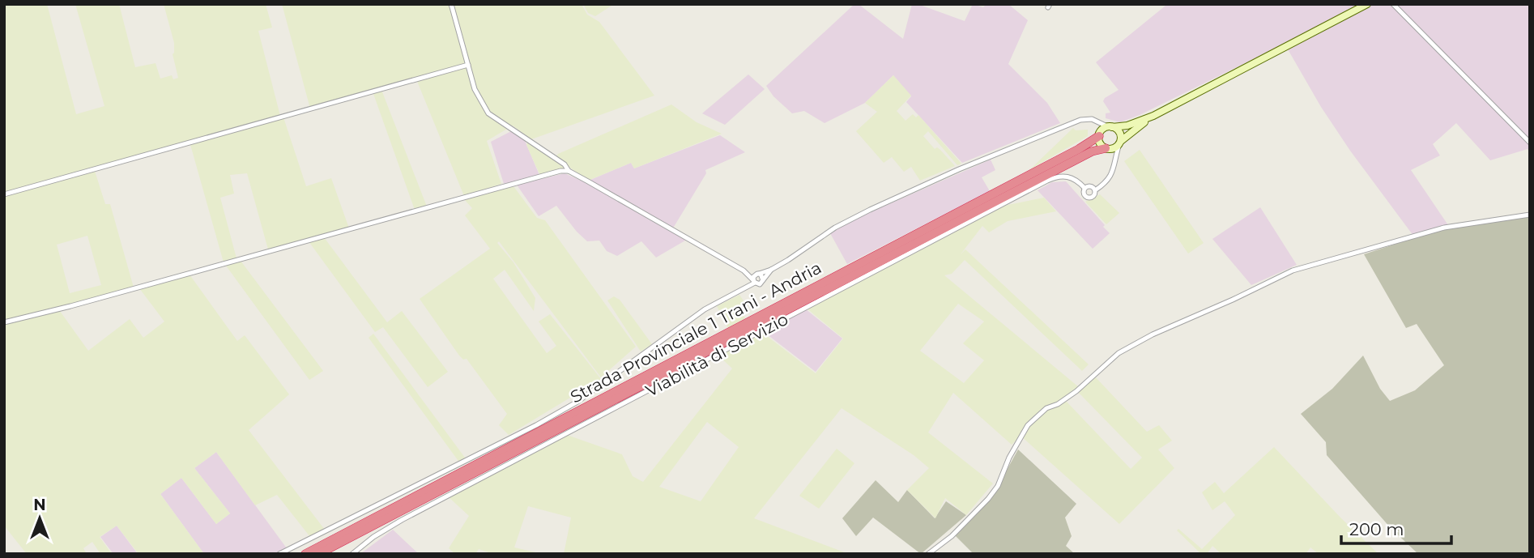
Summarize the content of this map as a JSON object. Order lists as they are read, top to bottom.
{
  "streets": {
    "highway": ["Strada Provinciale 1 Trani - Andria"],
    "street": ["Viabilità di Servizio"]
  },
  "scale_bar": "200 m",
  "north": "top"
}
